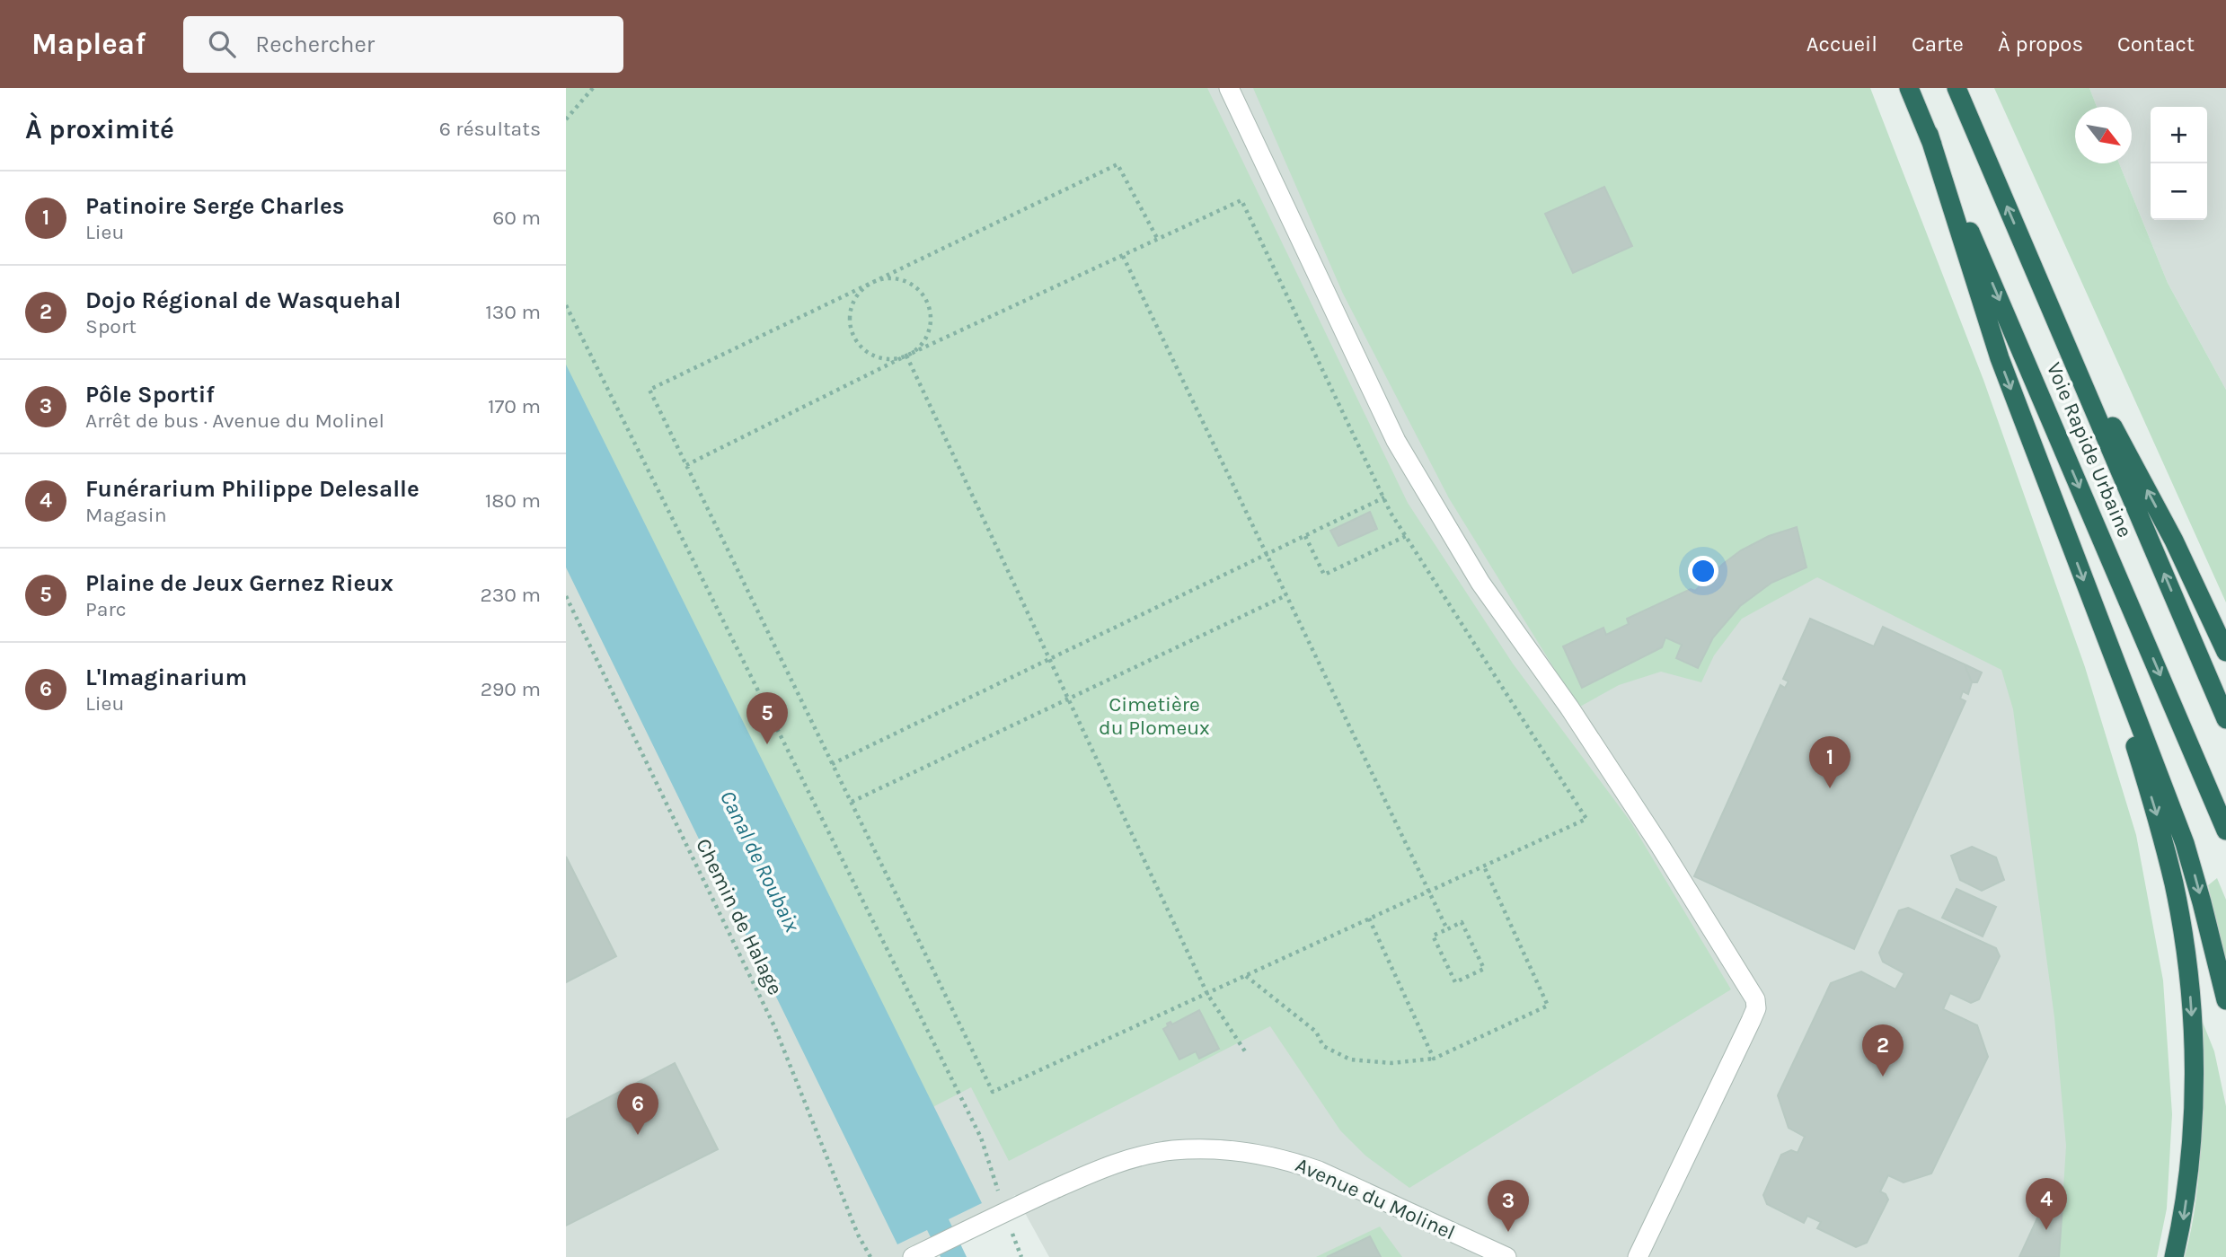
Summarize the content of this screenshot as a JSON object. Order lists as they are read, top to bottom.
{
  "streets": {
    "highway": ["Voie Rapide Urbaine"],
    "street": ["Avenue du Molinel"],
    "path": ["Chemin de Halage"]
  },
  "water": ["Canal de Roubaix"],
  "parks": ["Cimetière du Plomeux"],
  "north": "bottom right",
  "page": {
    "header": "Mapleaf",
    "search": "Rechercher",
    "nav": [
      "Accueil",
      "Carte",
      "À propos",
      "Contact"
    ],
    "heading": ["À proximité", "6 résultats"],
    "map_buttons": ["+", "−"],
    "list": [
      {
        "mark": "1",
        "name": "Patinoire Serge Charles",
        "note": "Lieu",
        "value": "60 m"
      },
      {
        "mark": "2",
        "name": "Dojo Régional de Wasquehal",
        "note": "Sport",
        "value": "130 m"
      },
      {
        "mark": "3",
        "name": "Pôle Sportif",
        "note": "Arrêt de bus · Avenue du Molinel",
        "value": "170 m"
      },
      {
        "mark": "4",
        "name": "Funérarium Philippe Delesalle",
        "note": "Magasin",
        "value": "180 m"
      },
      {
        "mark": "5",
        "name": "Plaine de Jeux Gernez Rieux",
        "note": "Parc",
        "value": "230 m"
      },
      {
        "mark": "6",
        "name": "L'Imaginarium",
        "note": "Lieu",
        "value": "290 m"
      }
    ],
    "pins": [
      "5",
      "1",
      "2",
      "6",
      "4",
      "3"
    ]
  }
}
